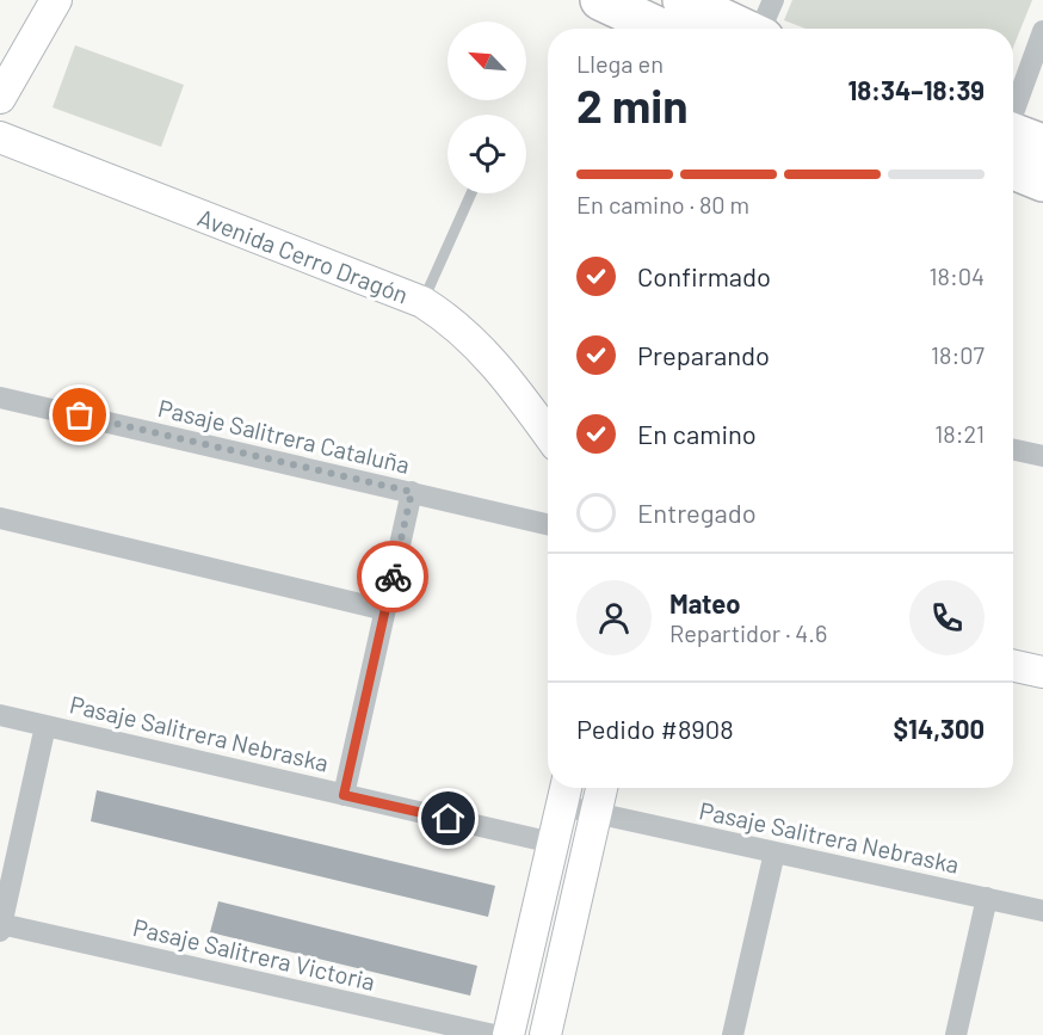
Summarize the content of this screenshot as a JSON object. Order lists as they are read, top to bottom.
{
  "streets": {
    "street": [
      "Avenida Cerro Dragón",
      "Pasaje Salitrera Cataluña",
      "Pasaje Salitrera Nebraska",
      "Pasaje Salitrera Victoria"
    ]
  },
  "north": "top left",
  "page": {
    "heading": ["2 min", "Llega en", "18:34–18:39"],
    "panel": [
      "Mateo",
      "Repartidor · 4.6",
      "Pedido #8908",
      "$14,300"
    ],
    "bar": "En camino · 80 m",
    "list": [
      ["Confirmado", "18:04"],
      ["Preparando", "18:07"],
      ["En camino", "18:21"],
      "Entregado"
    ]
  }
}
